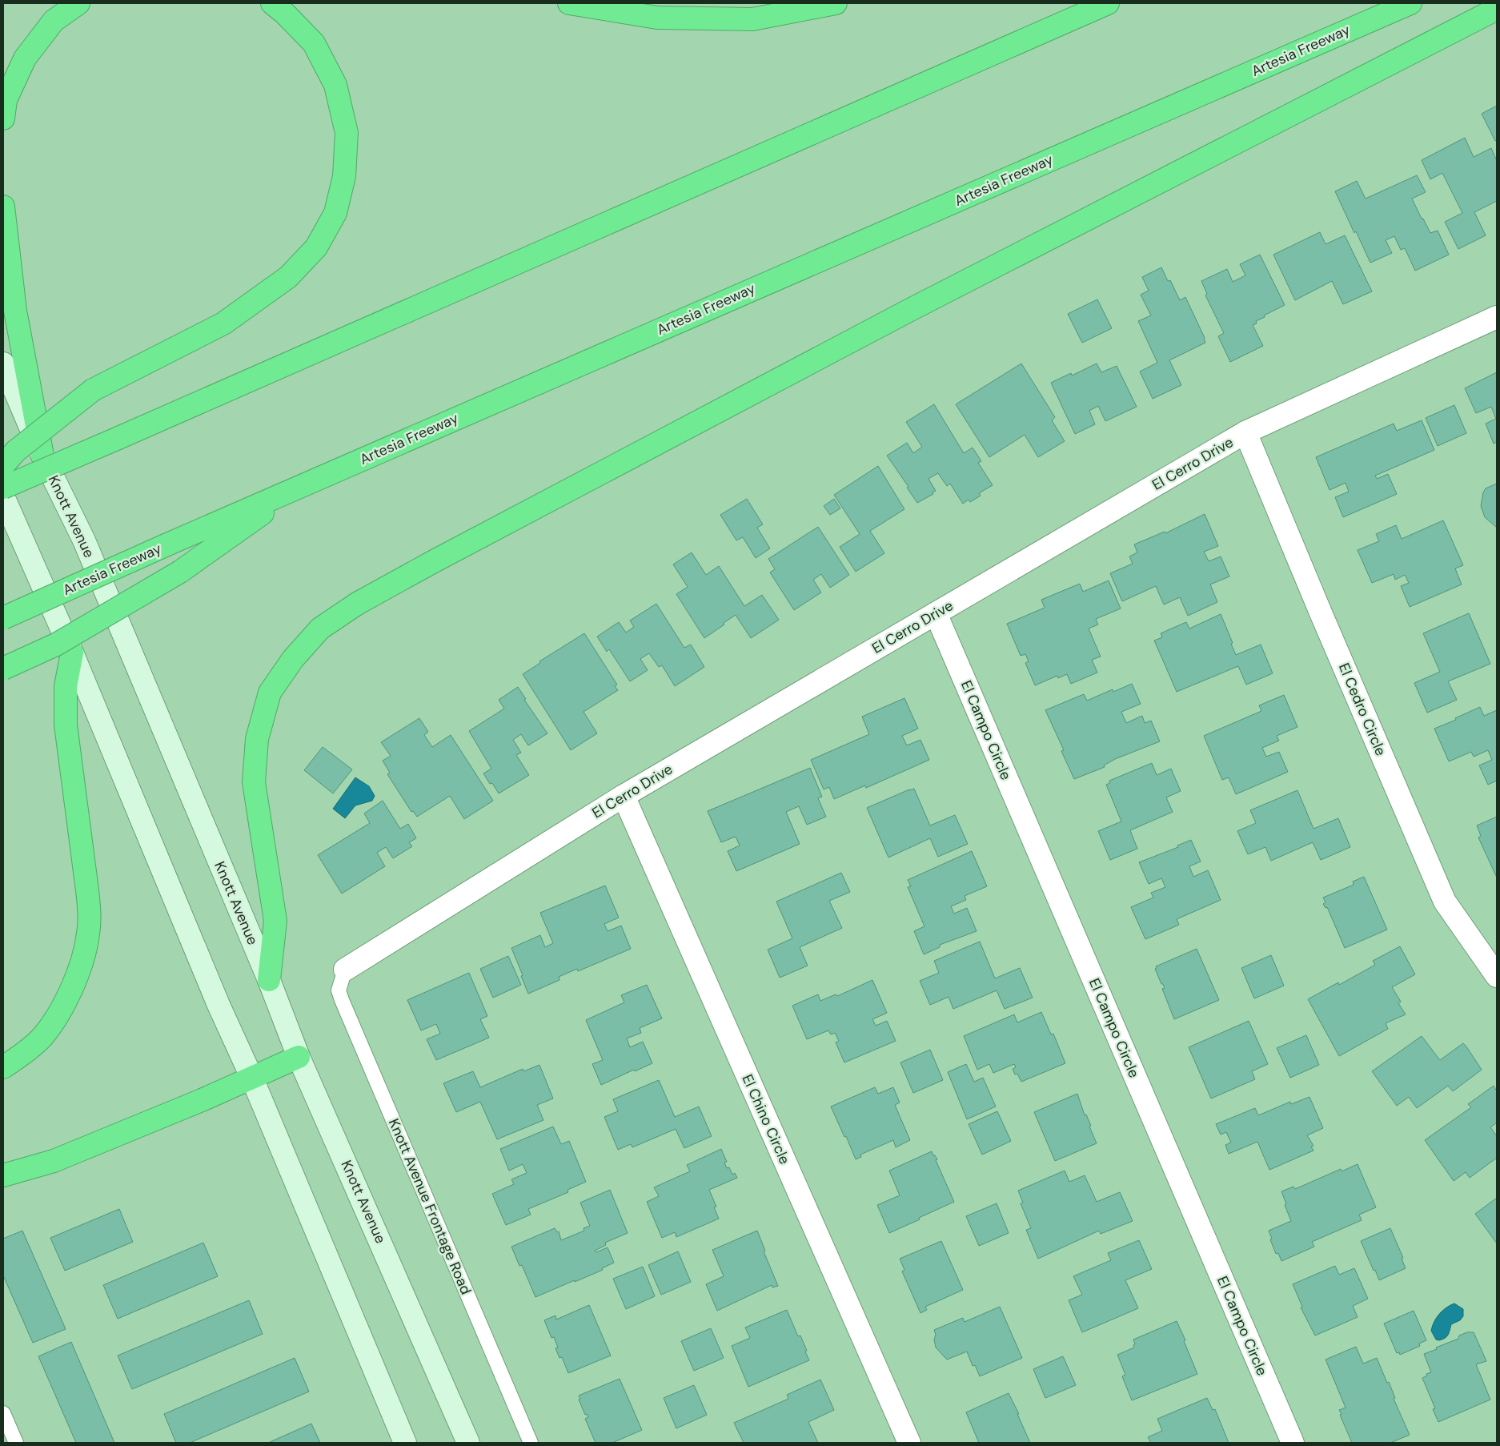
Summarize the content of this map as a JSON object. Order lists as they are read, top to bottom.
{
  "streets": {
    "highway": ["Artesia Freeway"],
    "main road": ["Knott Avenue"],
    "street": [
      "El Cerro Drive",
      "El Cedro Circle",
      "El Campo Circle",
      "El Chino Circle"
    ],
    "lane": ["Knott Avenue Frontage Road"]
  },
  "crossings": [
    ["El Cerro Drive", "El Cedro Circle"],
    ["El Cerro Drive", "El Campo Circle"],
    ["El Cerro Drive", "El Chino Circle"],
    ["El Cerro Drive", "Knott Avenue Frontage Road"]
  ]
}
